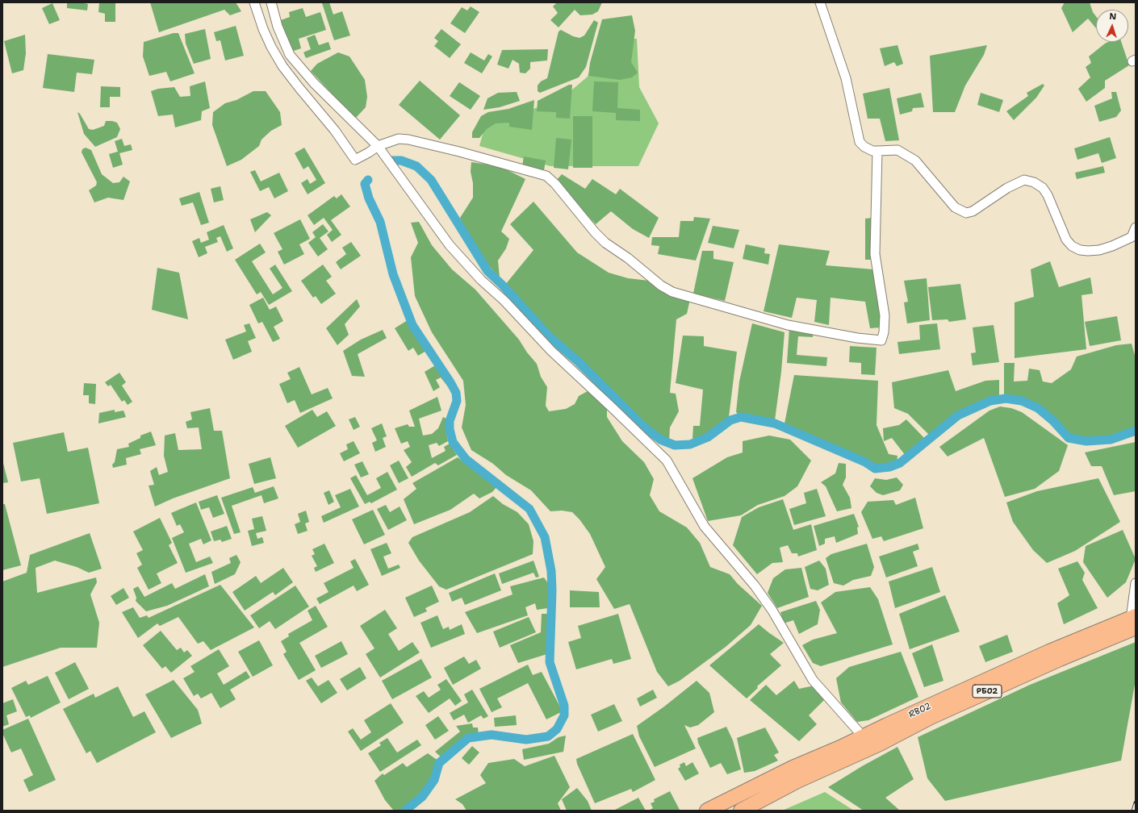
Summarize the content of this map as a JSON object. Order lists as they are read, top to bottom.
{
  "streets": {
    "highway": ["РБ02", "RB02"]
  },
  "north": "top"
}
